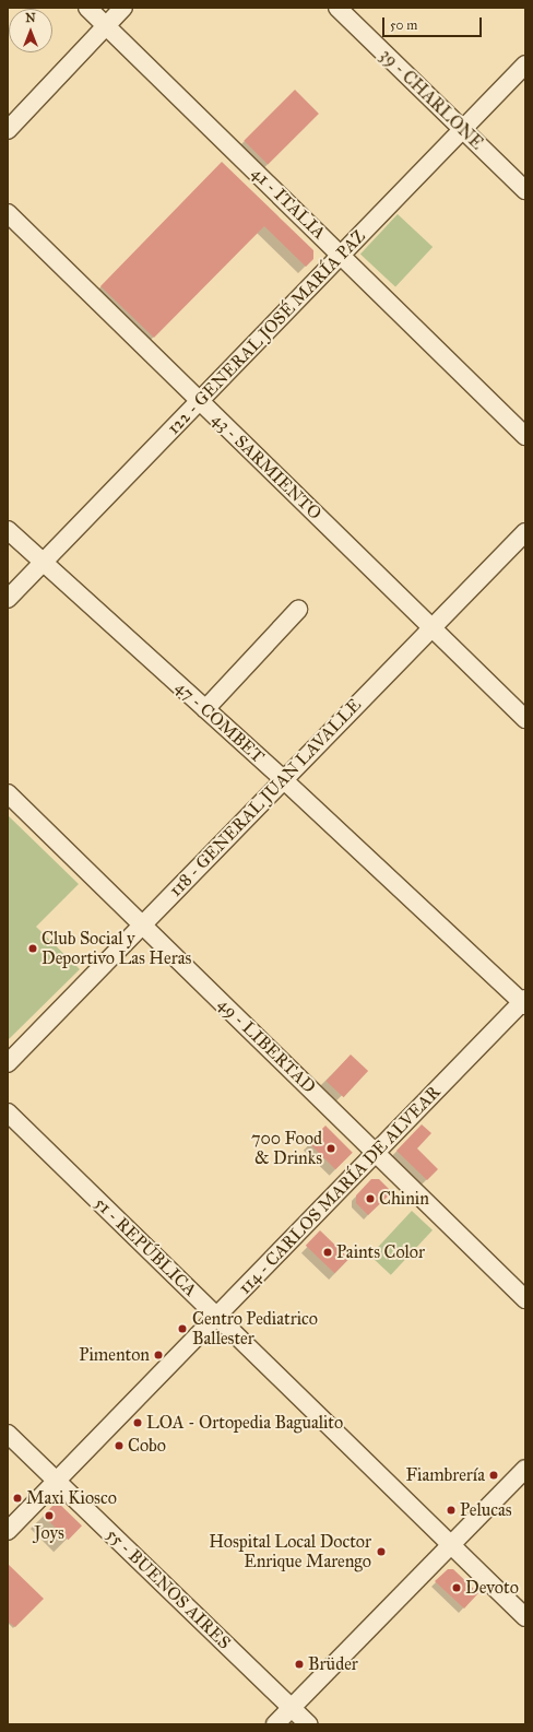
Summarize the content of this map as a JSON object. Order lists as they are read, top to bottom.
{
  "streets": {
    "street": [
      "39 - CHARLONE",
      "41 - ITALIA",
      "122 - GENERAL JOSÉ MARÍA PAZ",
      "43 - SARMIENTO",
      "47 - COMBET",
      "118 - GENERAL JUAN LAVALLE",
      "49 - LIBERTAD",
      "114 - CARLOS MARÍA DE ALVEAR",
      "51 - REPÚBLICA",
      "55 - BUENOS AIRES"
    ]
  },
  "crossings": [
    ["39 - CHARLONE", "122 - GENERAL JOSÉ MARÍA PAZ"],
    ["41 - ITALIA", "122 - GENERAL JOSÉ MARÍA PAZ"],
    ["122 - GENERAL JOSÉ MARÍA PAZ", "43 - SARMIENTO"],
    ["122 - GENERAL JOSÉ MARÍA PAZ", "47 - COMBET"],
    ["43 - SARMIENTO", "118 - GENERAL JUAN LAVALLE"],
    ["47 - COMBET", "118 - GENERAL JUAN LAVALLE"],
    ["47 - COMBET", "114 - CARLOS MARÍA DE ALVEAR"],
    ["118 - GENERAL JUAN LAVALLE", "49 - LIBERTAD"],
    ["49 - LIBERTAD", "114 - CARLOS MARÍA DE ALVEAR"],
    ["114 - CARLOS MARÍA DE ALVEAR", "51 - REPÚBLICA"],
    ["114 - CARLOS MARÍA DE ALVEAR", "55 - BUENOS AIRES"]
  ],
  "places": [
    "Club Social y Deportivo Las Heras",
    "700 Food & Drinks",
    "Chinin",
    "Paints Color",
    "Centro Pediatrico Ballester",
    "Pimenton",
    "LOA - Ortopedia Bagualito",
    "Cobo",
    "Fiambrería",
    "Maxi Kiosco",
    "Pelucas",
    "Joys",
    "Hospital Local Doctor Enrique Marengo",
    "Devoto",
    "Brüder"
  ],
  "scale_bar": "50 m",
  "north": "top"
}
